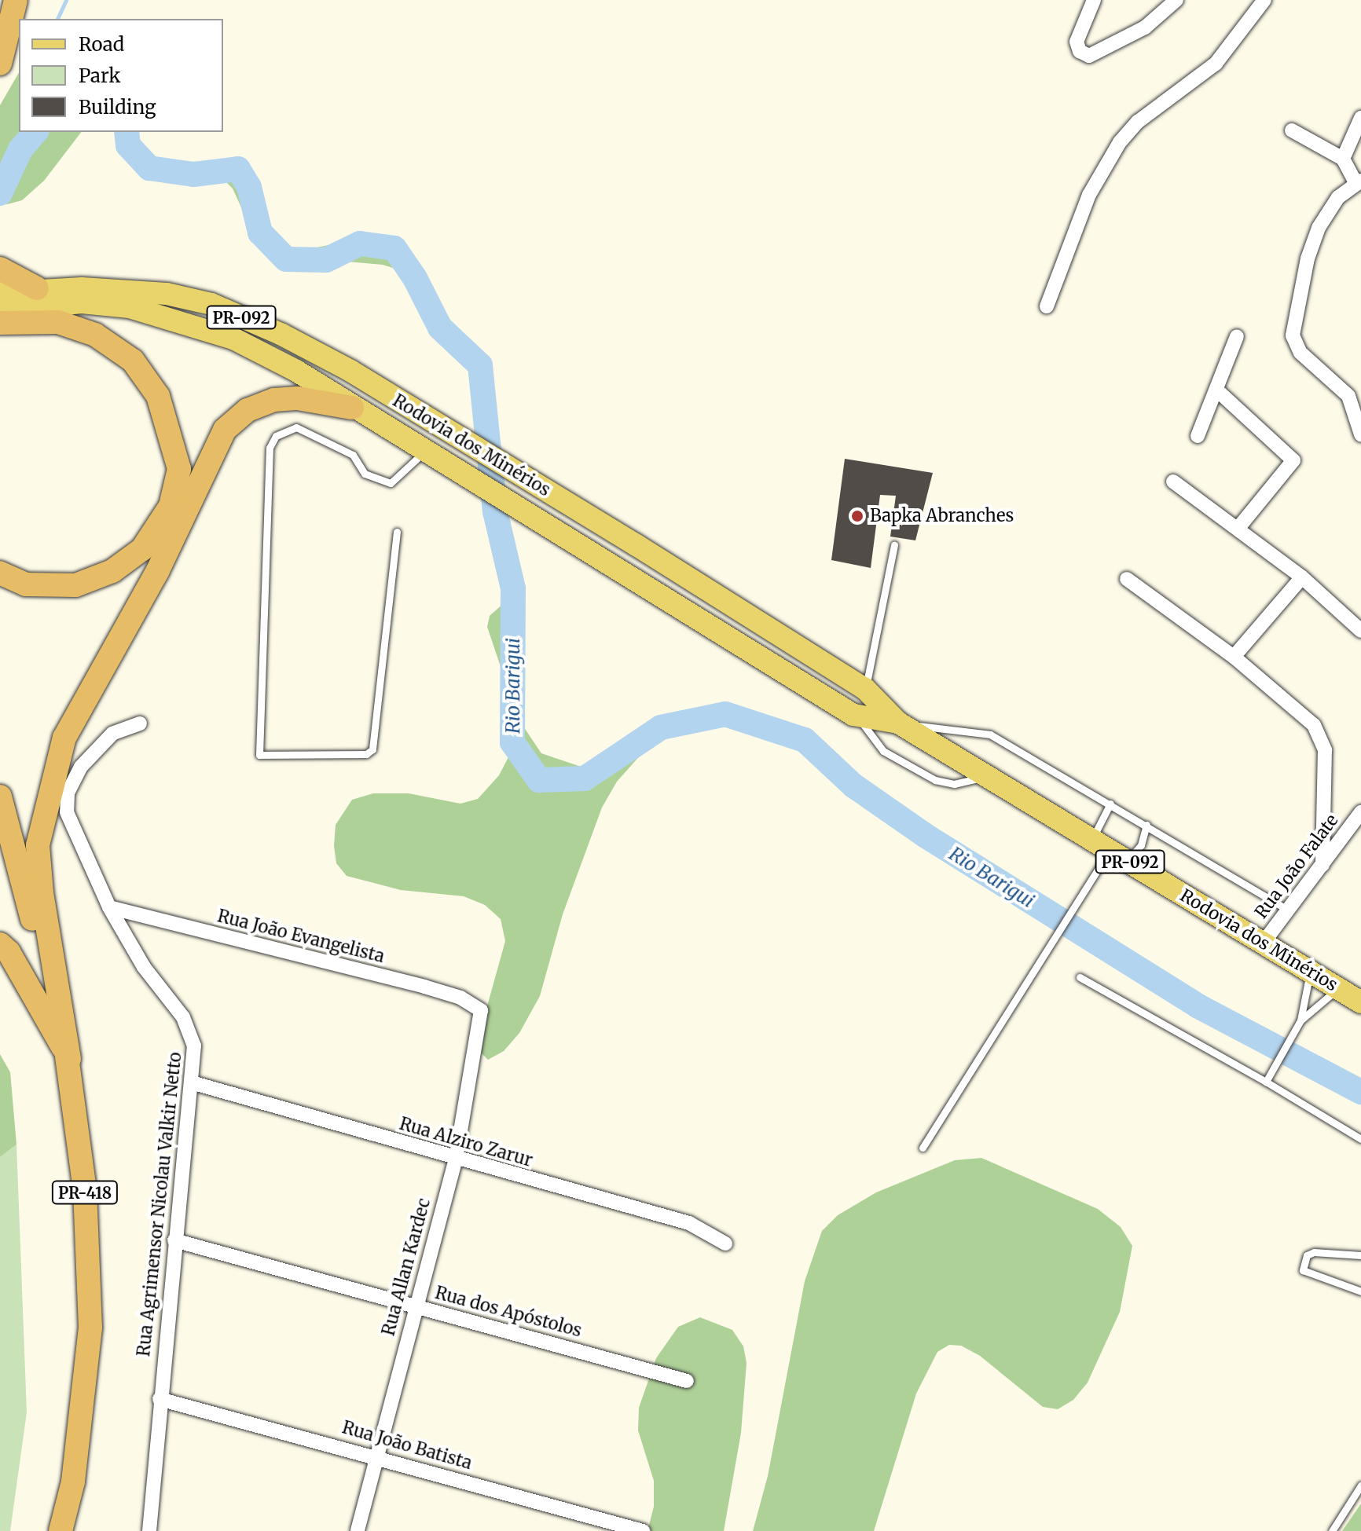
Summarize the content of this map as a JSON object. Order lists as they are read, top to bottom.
{
  "streets": {
    "highway": ["PR-418"],
    "main road": ["PR-092", "Rodovia dos Minérios"],
    "street": [
      "Rua João Falate",
      "Rua João Evangelista",
      "Rua Alziro Zarur",
      "Rua Agrimensor Nicolau Valkir Netto",
      "Rua Allan Kardec",
      "Rua dos Apóstolos",
      "Rua João Batista"
    ]
  },
  "crossings": [
    ["Rodovia dos Minérios", "Rua João Falate"],
    ["Rua João Evangelista", "Rua Agrimensor Nicolau Valkir Netto"],
    ["Rua João Evangelista", "Rua Allan Kardec"],
    ["Rua Alziro Zarur", "Rua Agrimensor Nicolau Valkir Netto"],
    ["Rua Alziro Zarur", "Rua Allan Kardec"],
    ["Rua Agrimensor Nicolau Valkir Netto", "Rua dos Apóstolos"],
    ["Rua Agrimensor Nicolau Valkir Netto", "Rua João Batista"],
    ["Rua Allan Kardec", "Rua dos Apóstolos"],
    ["Rua Allan Kardec", "Rua João Batista"]
  ],
  "water": ["Rio Barigui"],
  "places": ["Bapka Abranches"],
  "legend": ["Road", "Park", "Building"]
}
